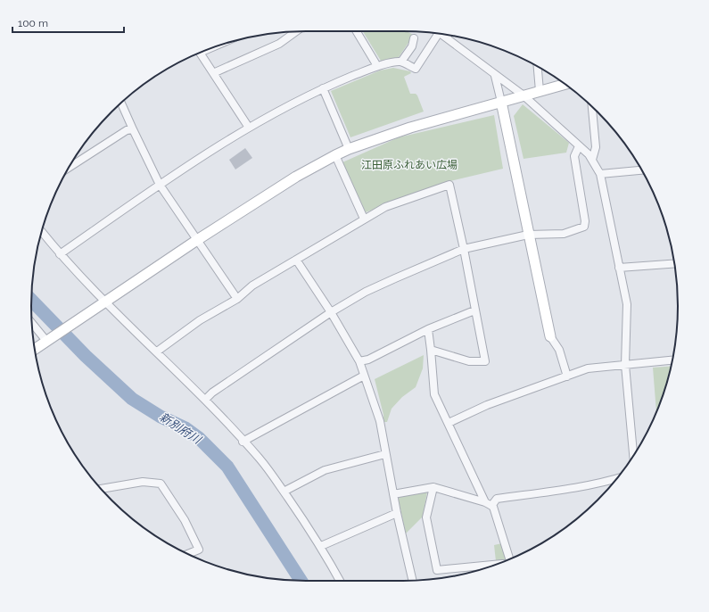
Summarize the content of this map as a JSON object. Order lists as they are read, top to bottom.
{
  "water": ["新別府川"],
  "parks": ["江田原ふれあい広場"],
  "scale_bar": "100 m"
}
